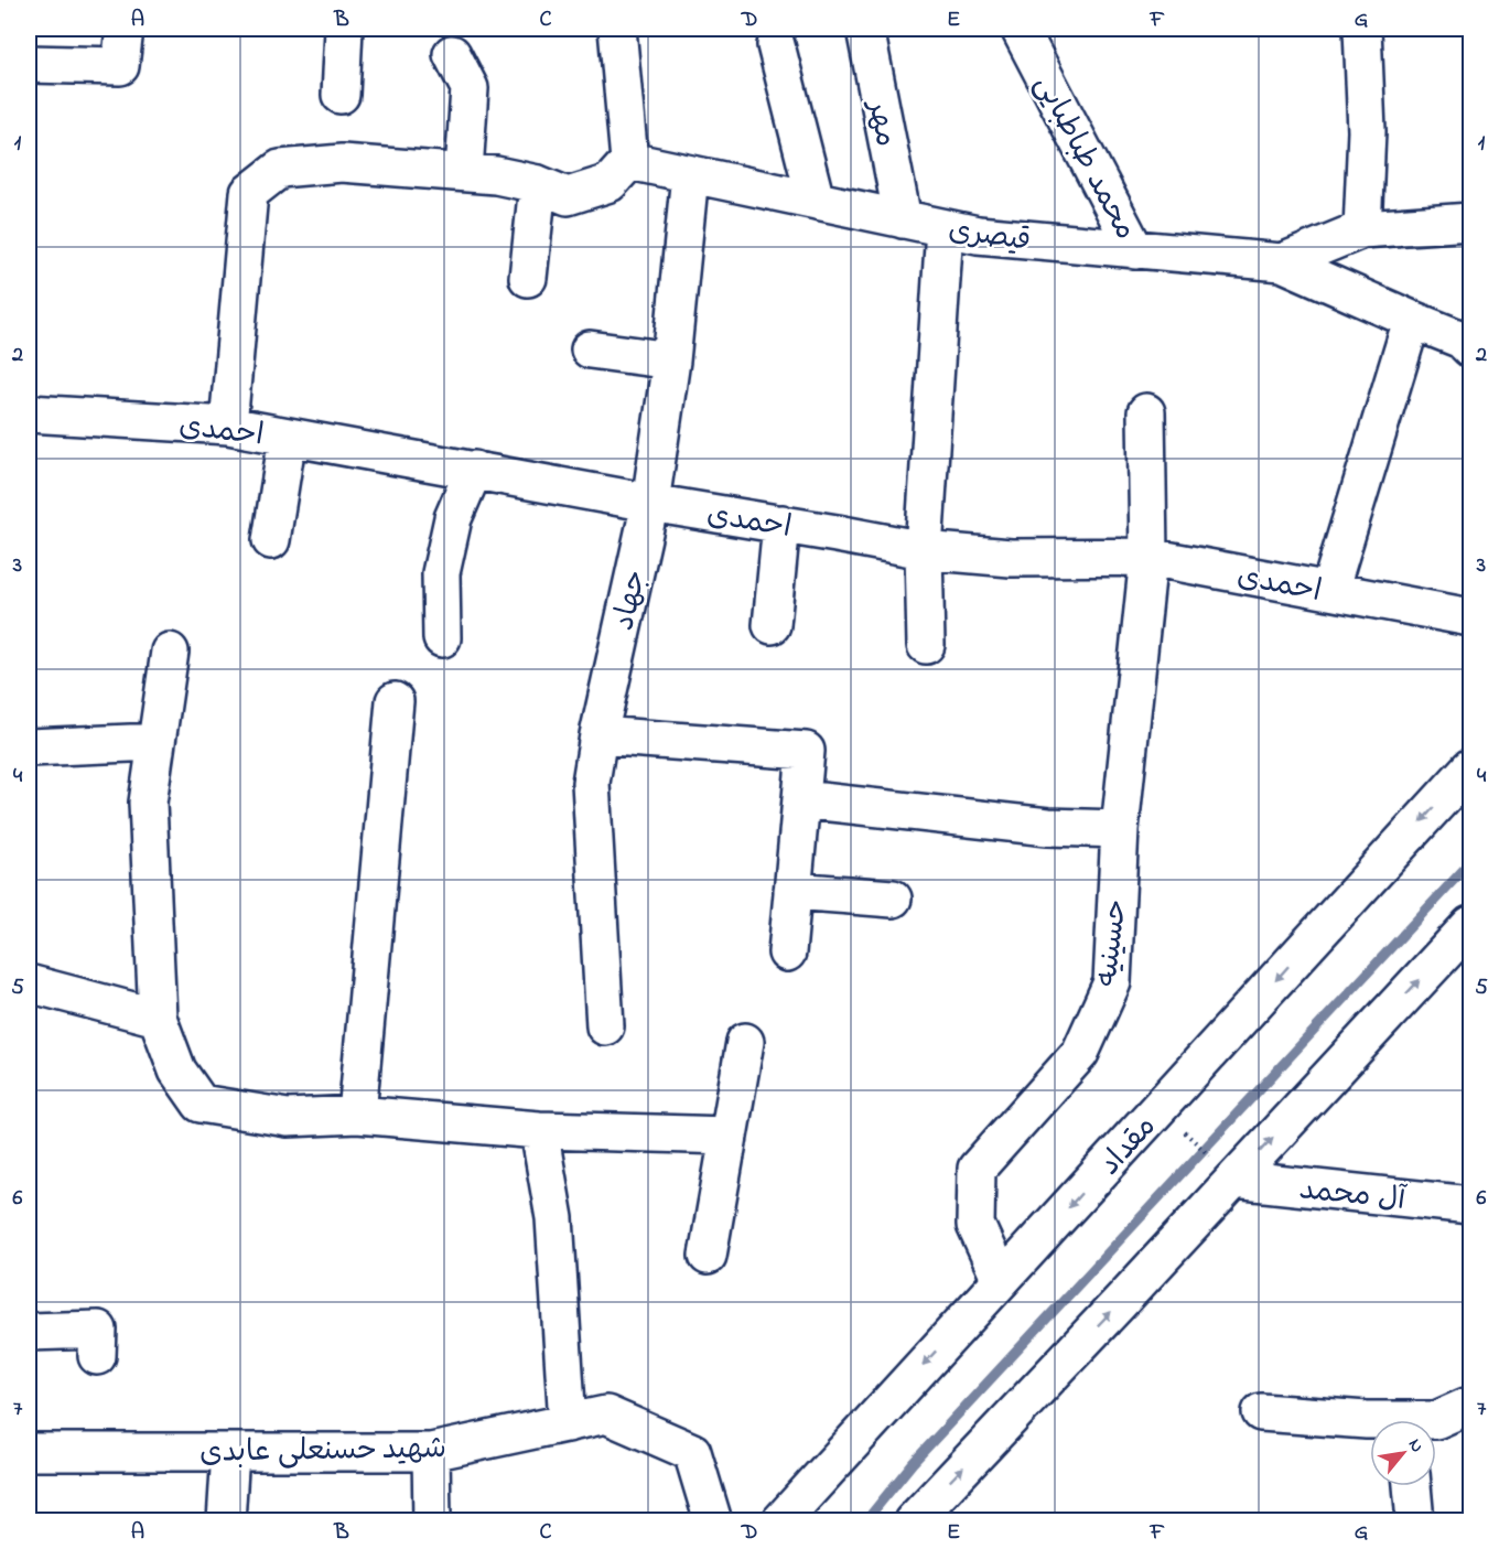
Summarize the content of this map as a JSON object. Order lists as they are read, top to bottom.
{
  "streets": {
    "street": [
      "مهر",
      "محمد طباطبایی",
      "قیصری",
      "احمدی",
      "جهاد",
      "حسینیه",
      "مقداد",
      "آل محمد",
      "شهید حسنعلی عابدی"
    ]
  },
  "crossings": [
    ["مهر", "قیصری"],
    ["محمد طباطبایی", "قیصری"],
    ["قیصری", "جهاد"],
    ["احمدی", "جهاد"],
    ["احمدی", "حسینیه"],
    ["حسینیه", "مقداد"]
  ],
  "north": "top right",
  "grid": {
    "columns": [
      "A",
      "B",
      "C",
      "D",
      "E",
      "F",
      "G"
    ],
    "rows": [
      "1",
      "2",
      "3",
      "4",
      "5",
      "6",
      "7"
    ]
  }
}
